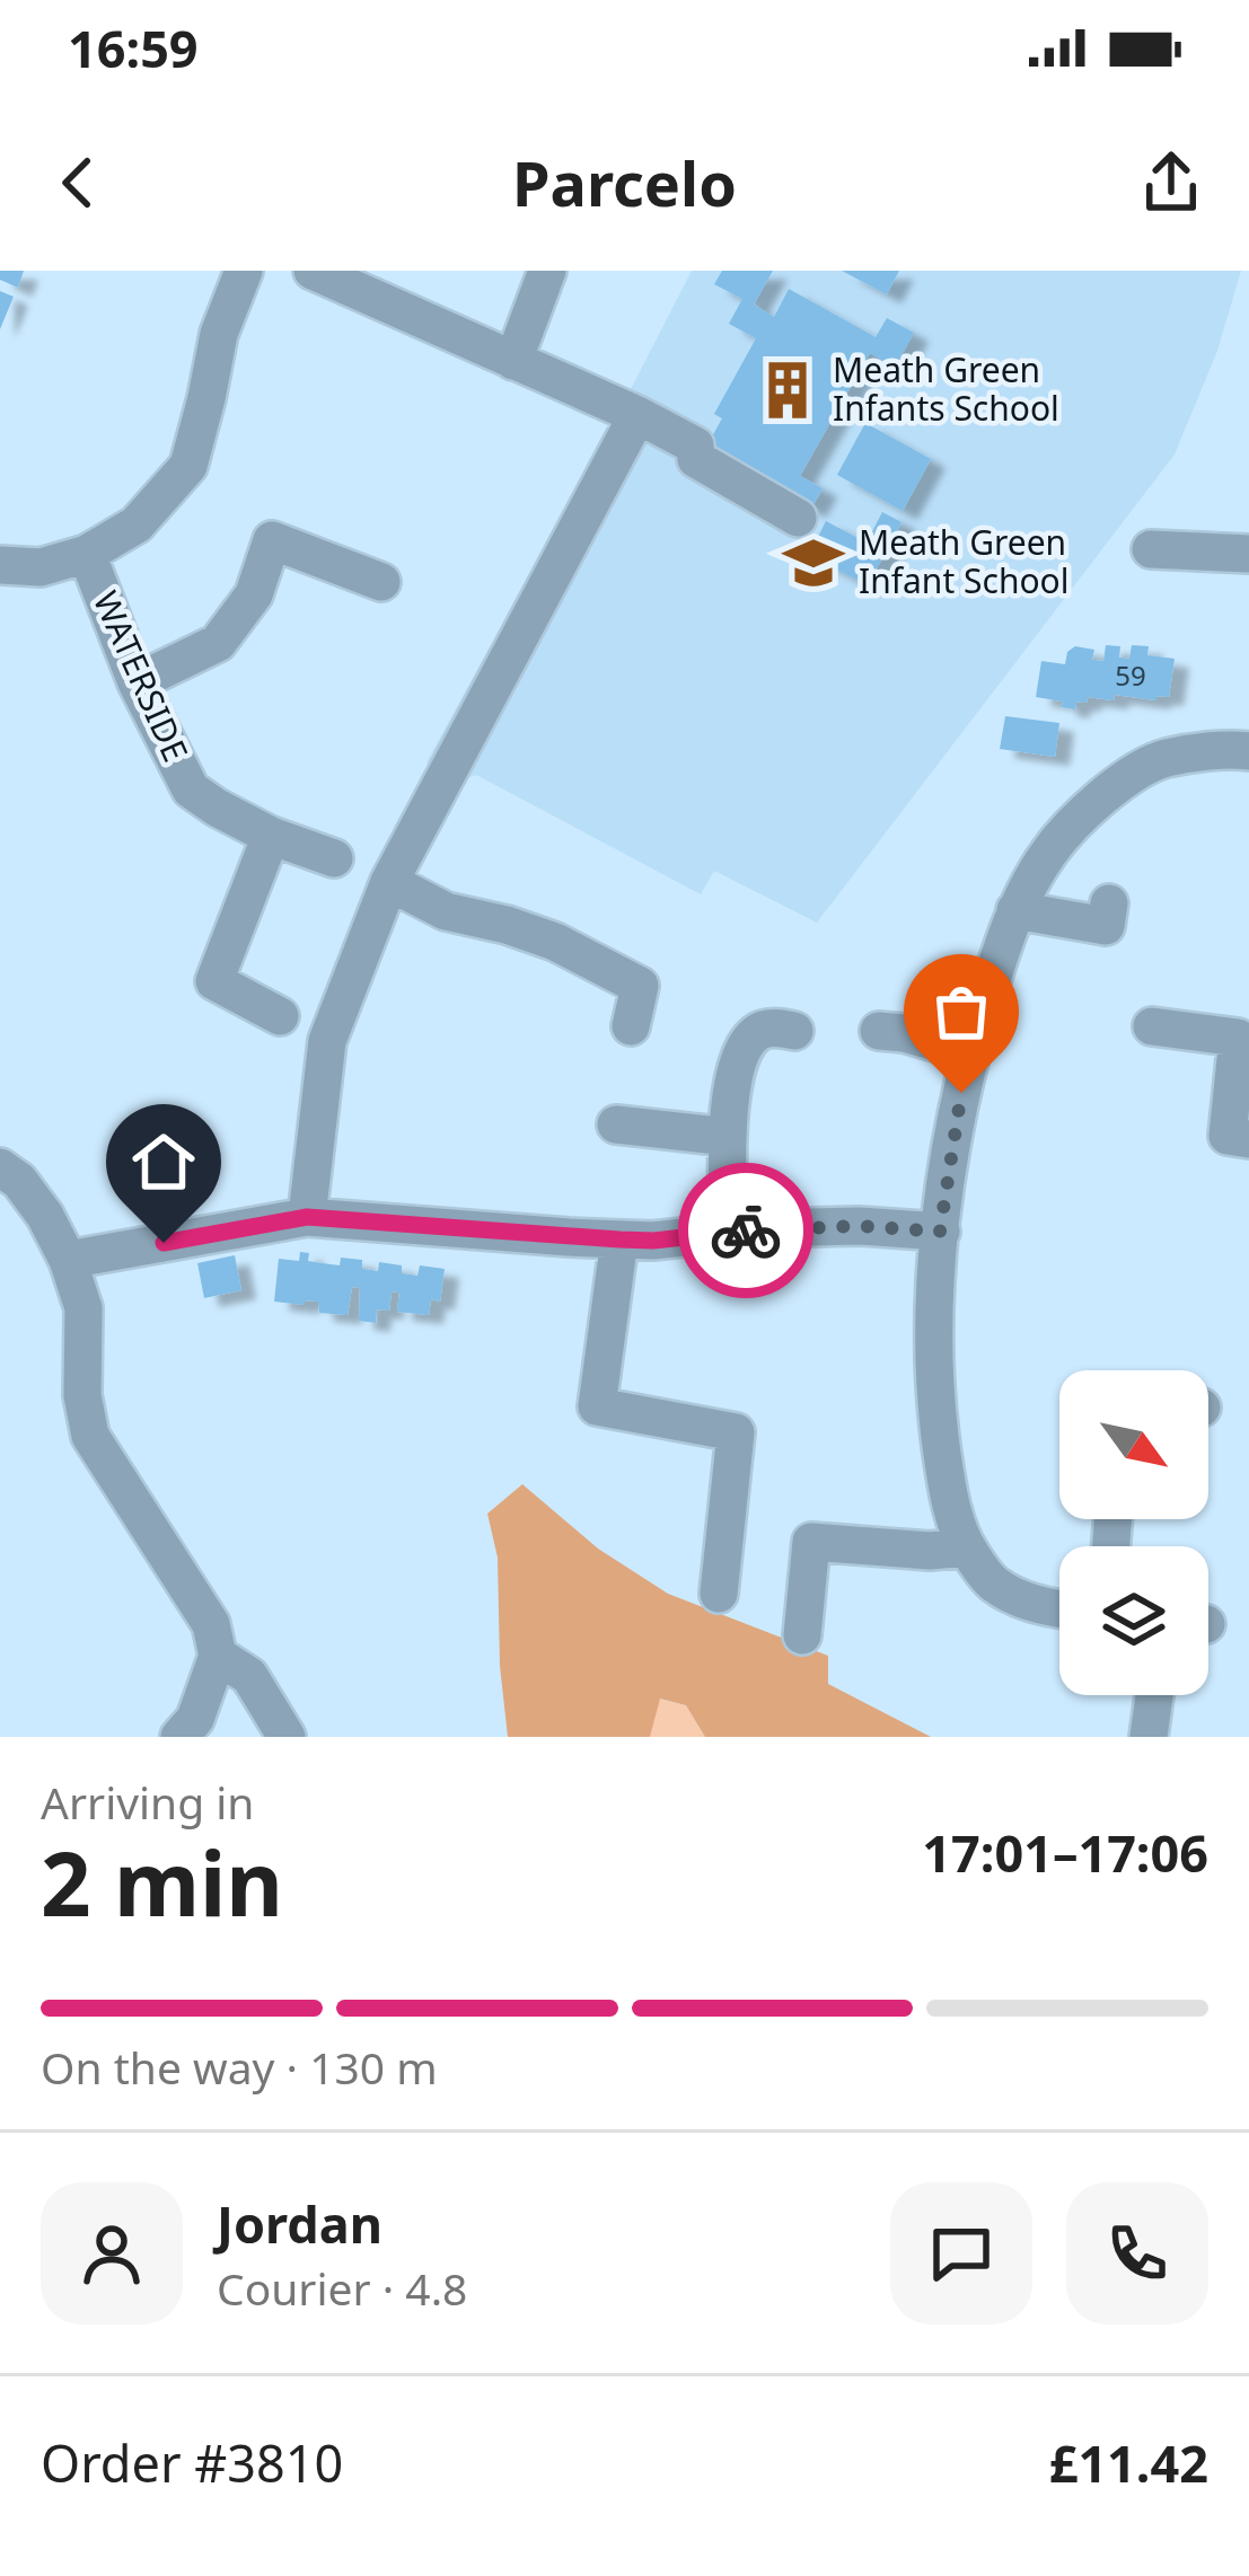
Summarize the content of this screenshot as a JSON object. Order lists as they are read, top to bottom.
{
  "streets": {
    "street": ["WATERSIDE"]
  },
  "places": {
    "building": ["Meath Green Infants School"],
    "school or university": ["Meath Green Infant School"]
  },
  "house_numbers": ["59"],
  "north": "bottom right",
  "page": {
    "status": "16:59",
    "header": "Parcelo",
    "heading": ["2 min", "Arriving in", "17:01–17:06"],
    "panel": [
      "Jordan",
      "Courier · 4.8",
      "Order #3810",
      "£11.42"
    ],
    "bar": "On the way · 130 m"
  }
}
